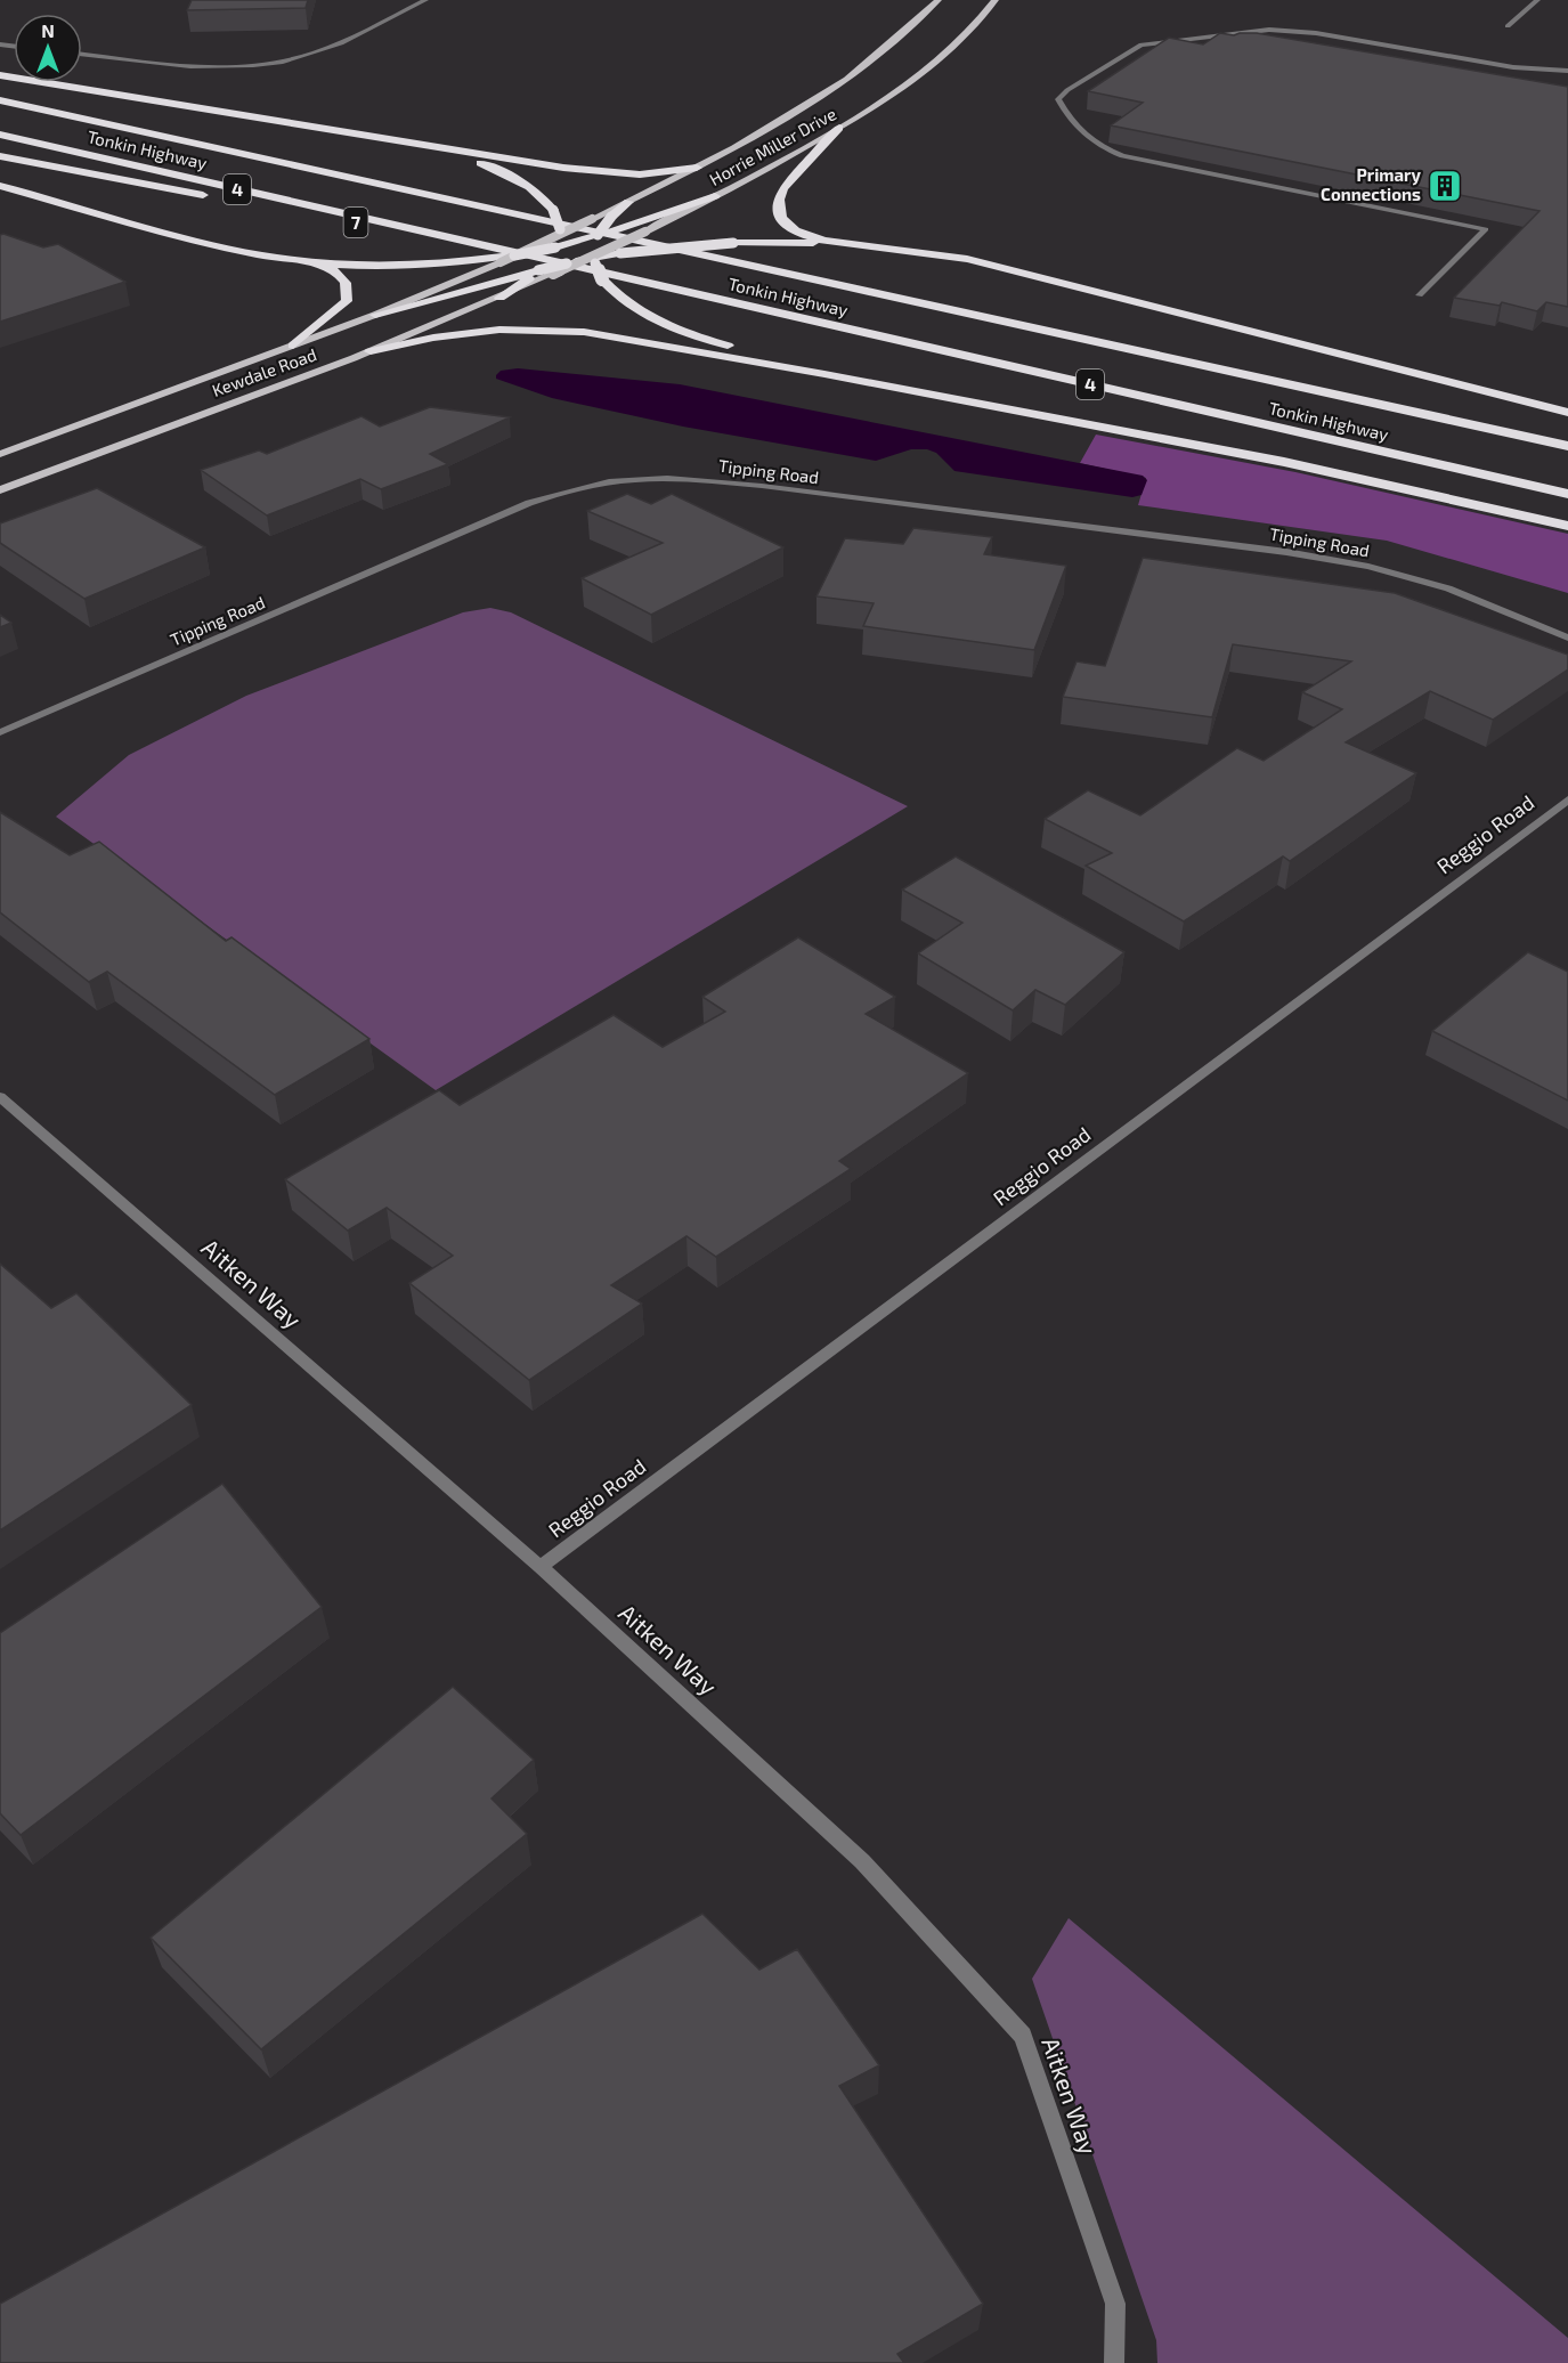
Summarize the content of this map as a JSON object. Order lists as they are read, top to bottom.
{
  "streets": {
    "highway": ["Tonkin Highway", "4", "7"],
    "main road": ["Horrie Miller Drive", "Kewdale Road"],
    "street": ["Tipping Road", "Reggio Road", "Aitken Way"]
  },
  "crossings": [
    ["Tonkin Highway", "7"],
    ["Reggio Road", "Aitken Way"]
  ],
  "places": {
    "building": ["Primary Connections"]
  },
  "north": "top"
}
